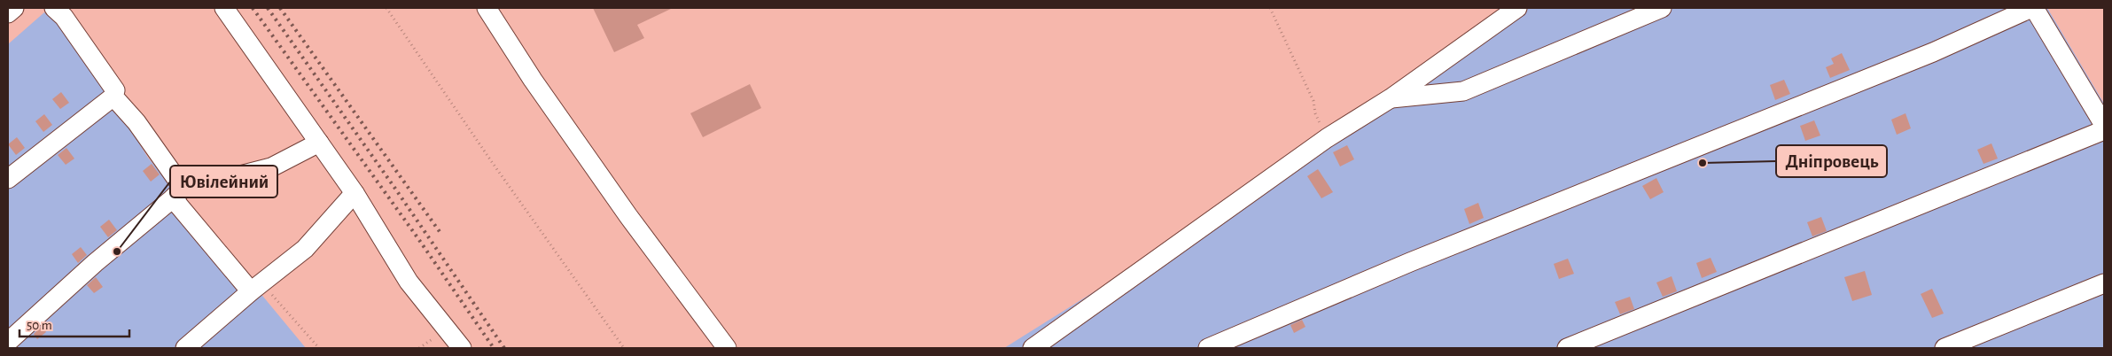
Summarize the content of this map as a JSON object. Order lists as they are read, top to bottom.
{
  "places": ["Дніпровець", "Ювілейний"],
  "scale_bar": "50 m"
}
